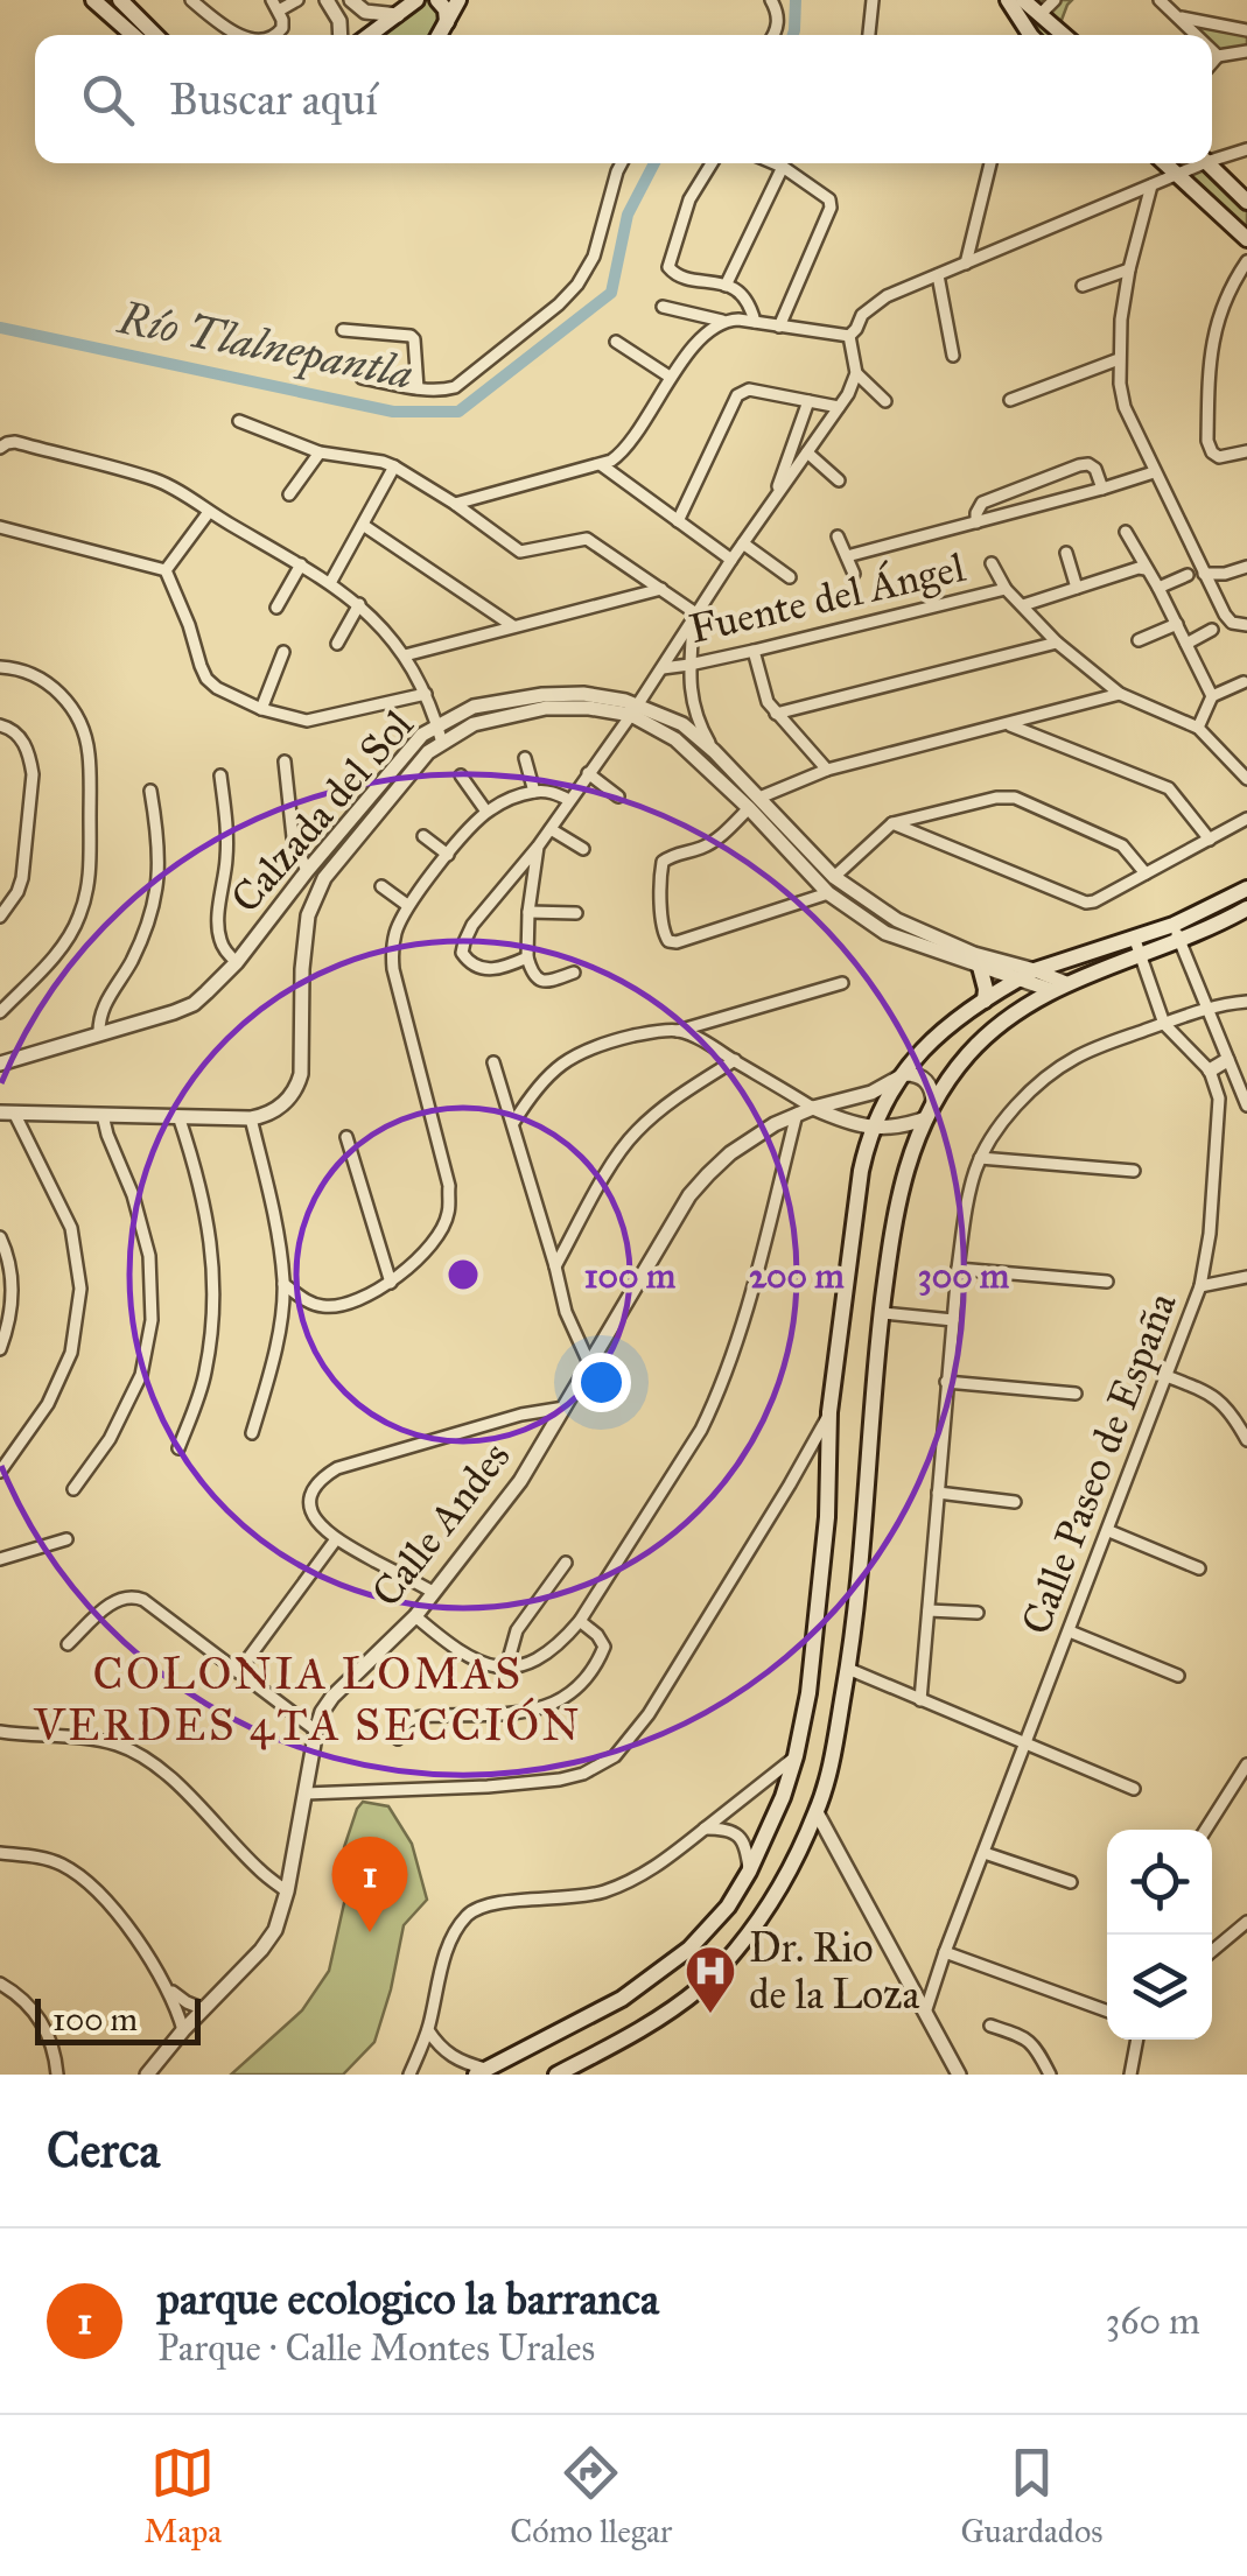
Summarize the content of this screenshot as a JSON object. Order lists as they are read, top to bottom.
{
  "streets": {
    "street": [
      "Fuente del Ángel",
      "Calzada del Sol",
      "Calle Paseo de España",
      "Calle Andes"
    ]
  },
  "districts": ["COLONIA LOMAS VERDES 4TA SECCIÓN"],
  "water": ["Río Tlalnepantla"],
  "places": {
    "hospital": ["Dr. Rio de la Loza"]
  },
  "scale_bar": "100 m",
  "page": {
    "search": "Buscar aquí",
    "pins": "1",
    "scale": "100 m",
    "heading": "Cerca",
    "list": [
      {
        "mark": "1",
        "name": "parque ecologico la barranca",
        "note": "Parque · Calle Montes Urales",
        "value": "360 m"
      }
    ],
    "nav": ["Mapa", "Cómo llegar", "Guardados"]
  },
  "rings": ["100 m", "200 m", "300 m"]
}
